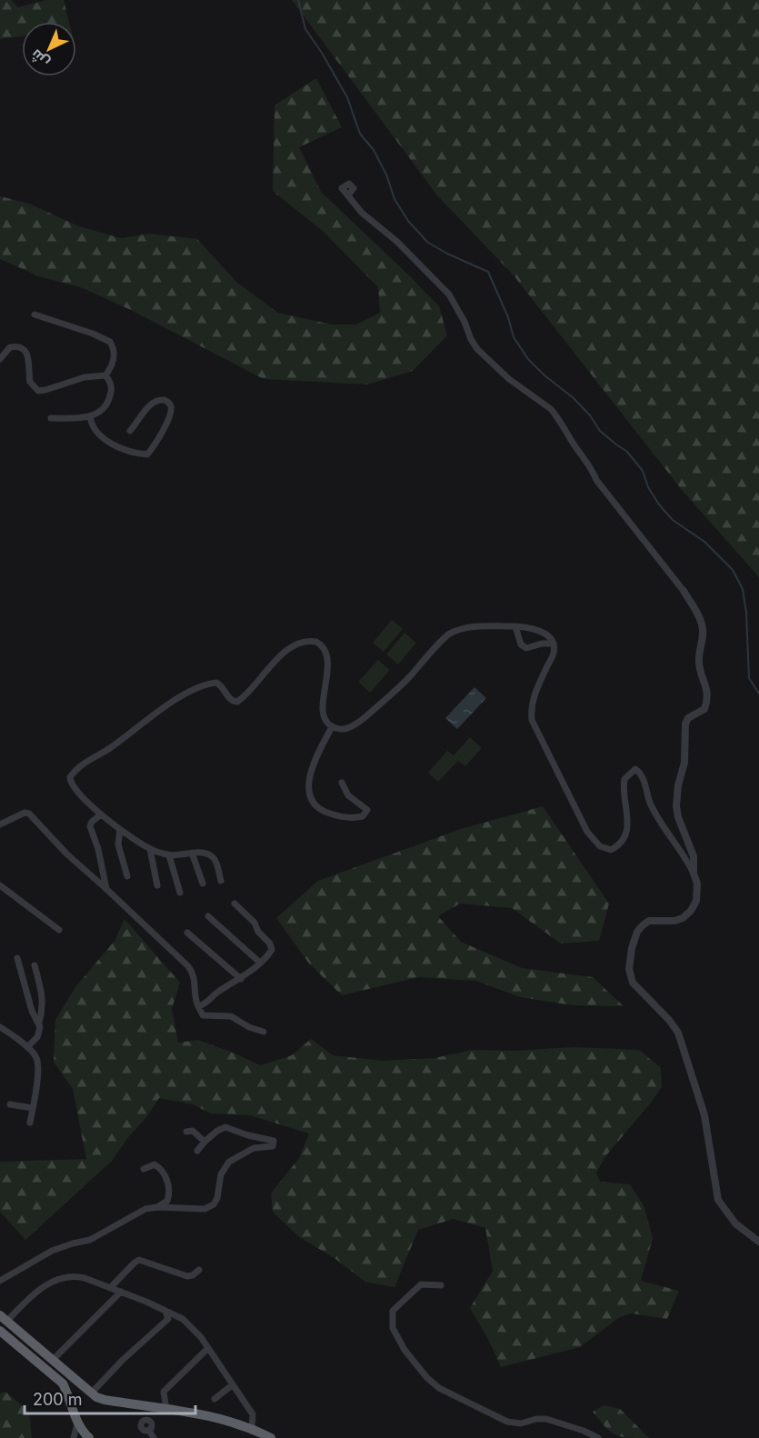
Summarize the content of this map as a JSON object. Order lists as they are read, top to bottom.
{
  "scale_bar": "200 m",
  "north": "bottom left"
}
